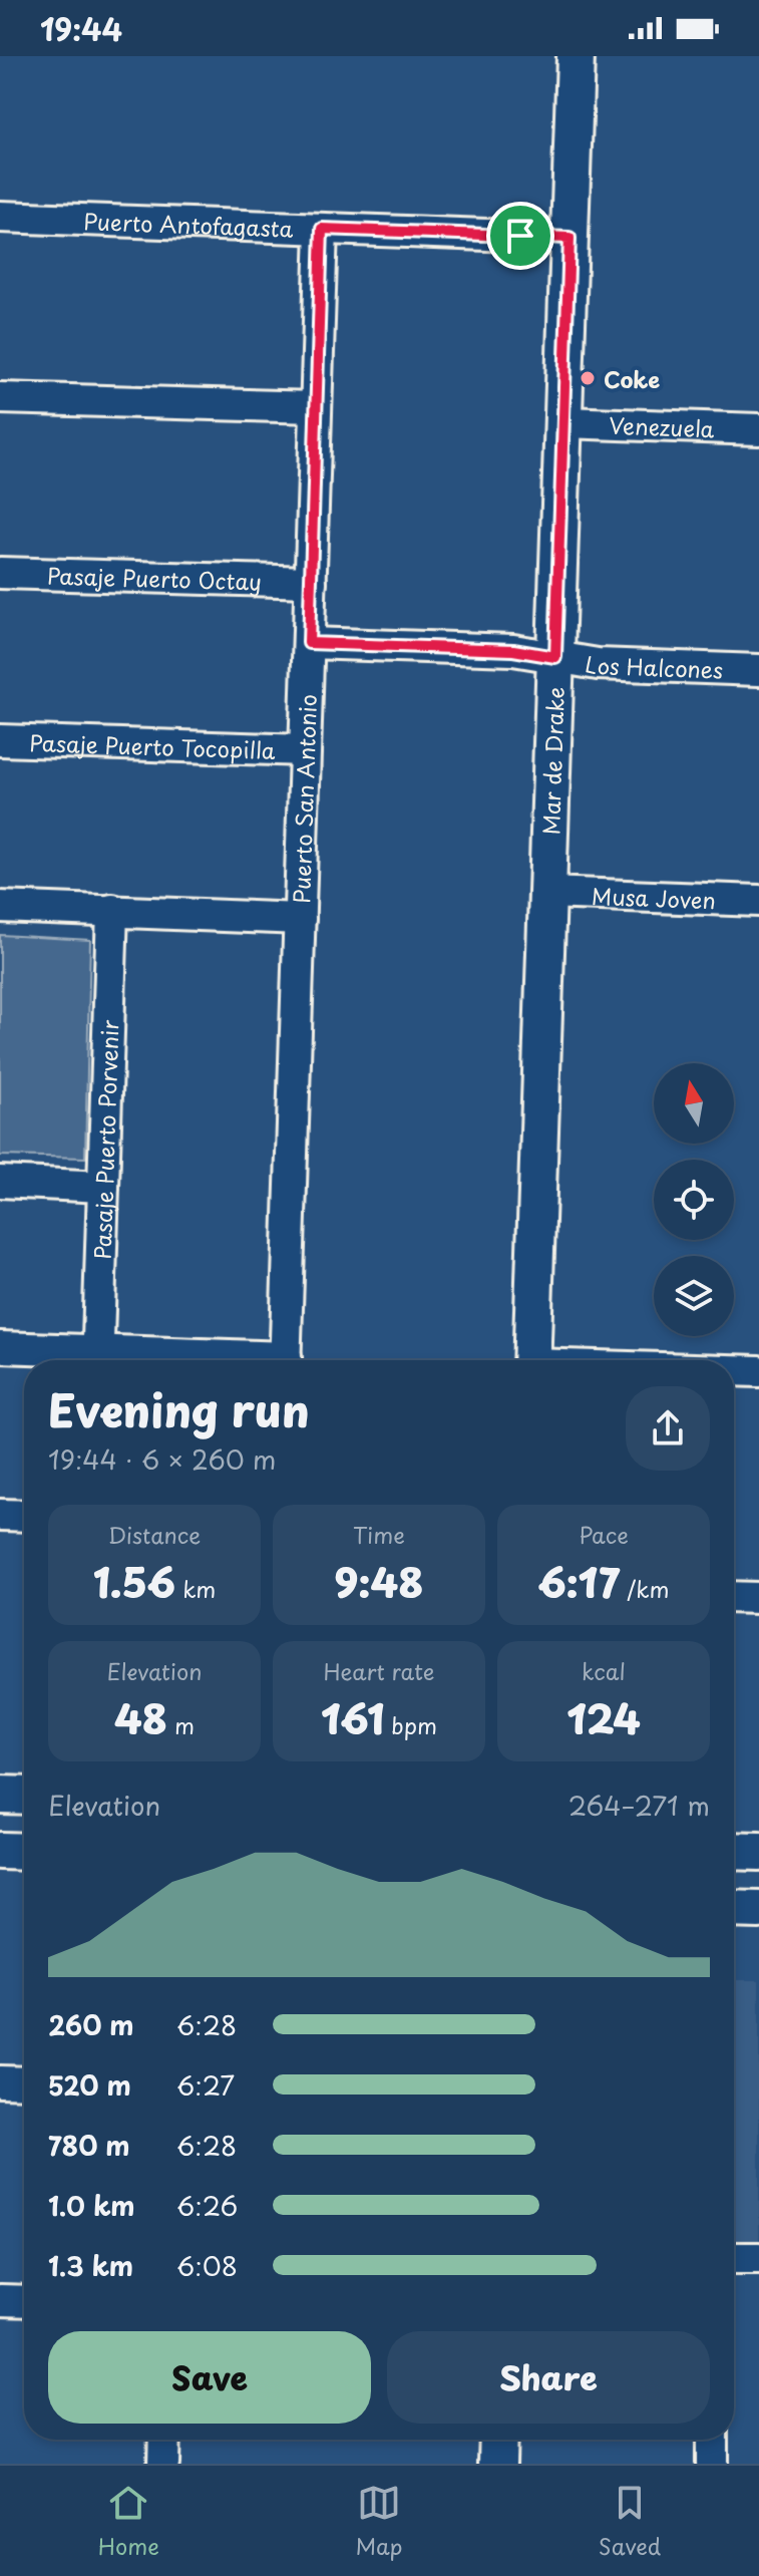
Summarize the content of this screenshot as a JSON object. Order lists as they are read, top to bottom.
{
  "streets": {
    "street": [
      "Puerto Antofagasta",
      "Venezuela",
      "Pasaje Puerto Octay",
      "Los Halcones",
      "Pasaje Puerto Tocopilla",
      "Mar de Drake",
      "Puerto San Antonio",
      "Musa Joven",
      "Pasaje Puerto Porvenir"
    ]
  },
  "crossings": [
    ["Puerto Antofagasta", "Mar de Drake"],
    ["Puerto Antofagasta", "Puerto San Antonio"],
    ["Venezuela", "Mar de Drake"],
    ["Pasaje Puerto Octay", "Puerto San Antonio"],
    ["Los Halcones", "Mar de Drake"],
    ["Los Halcones", "Puerto San Antonio"],
    ["Pasaje Puerto Tocopilla", "Puerto San Antonio"],
    ["Mar de Drake", "Musa Joven"]
  ],
  "places": ["Coke"],
  "north": "top",
  "page": {
    "status": "19:44",
    "heading": ["Evening run", "19:44 · 6 × 260 m"],
    "stats": [
      ["Distance", "1.56 km"],
      ["Time", "9:48"],
      ["Pace", "6:17 /km"],
      ["Elevation", "48 m"],
      ["Heart rate", "161 bpm"],
      ["kcal", "124"]
    ],
    "chart": ["Elevation", "264–271 m"],
    "list": [
      {
        "name": "260 m",
        "note": "6:28"
      },
      {
        "name": "520 m",
        "note": "6:27"
      },
      {
        "name": "780 m",
        "note": "6:28"
      },
      {
        "name": "1.0 km",
        "note": "6:26"
      },
      {
        "name": "1.3 km",
        "note": "6:08"
      }
    ],
    "buttons": ["Save", "Share"],
    "tabs": ["Home", "Map", "Saved"]
  }
}
